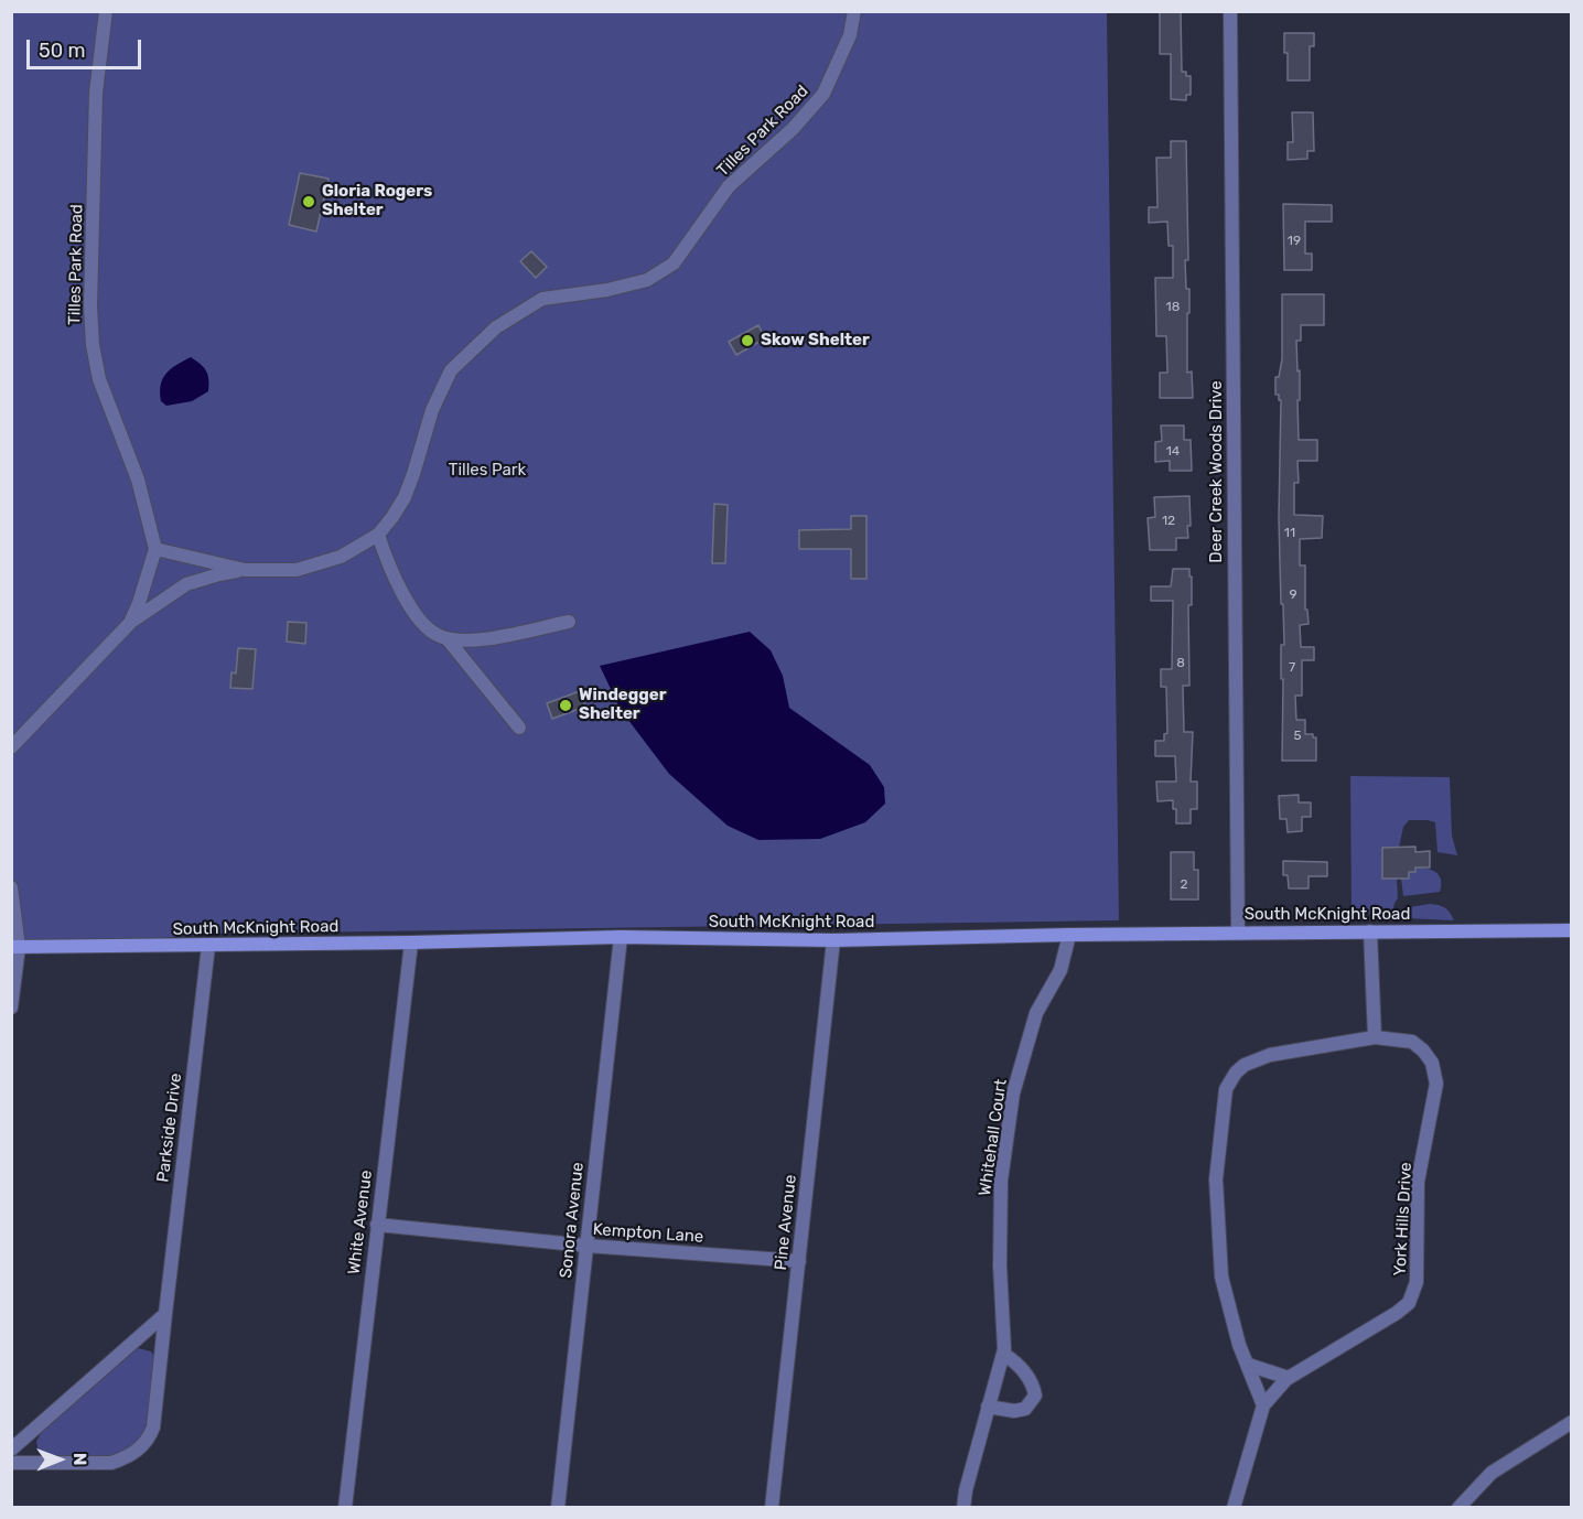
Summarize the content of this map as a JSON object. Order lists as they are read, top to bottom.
{
  "streets": {
    "main road": ["South McKnight Road"],
    "street": [
      "Tilles Park Road",
      "Deer Creek Woods Drive",
      "Parkside Drive",
      "Whitehall Court",
      "York Hills Drive",
      "Sonora Avenue",
      "White Avenue",
      "Pine Avenue",
      "Kempton Lane"
    ]
  },
  "crossings": [
    ["Deer Creek Woods Drive", "South McKnight Road"],
    ["South McKnight Road", "Parkside Drive"],
    ["South McKnight Road", "Whitehall Court"],
    ["South McKnight Road", "Sonora Avenue"],
    ["South McKnight Road", "White Avenue"],
    ["South McKnight Road", "Pine Avenue"],
    ["Sonora Avenue", "Kempton Lane"],
    ["White Avenue", "Kempton Lane"],
    ["Pine Avenue", "Kempton Lane"]
  ],
  "parks": ["Tilles Park"],
  "places": ["Gloria Rogers Shelter", "Skow Shelter", "Windegger Shelter"],
  "house_numbers": [
    "19",
    "18",
    "14",
    "12",
    "11",
    "9",
    "8",
    "7",
    "5",
    "2"
  ],
  "scale_bar": "50 m",
  "north": "right"
}
